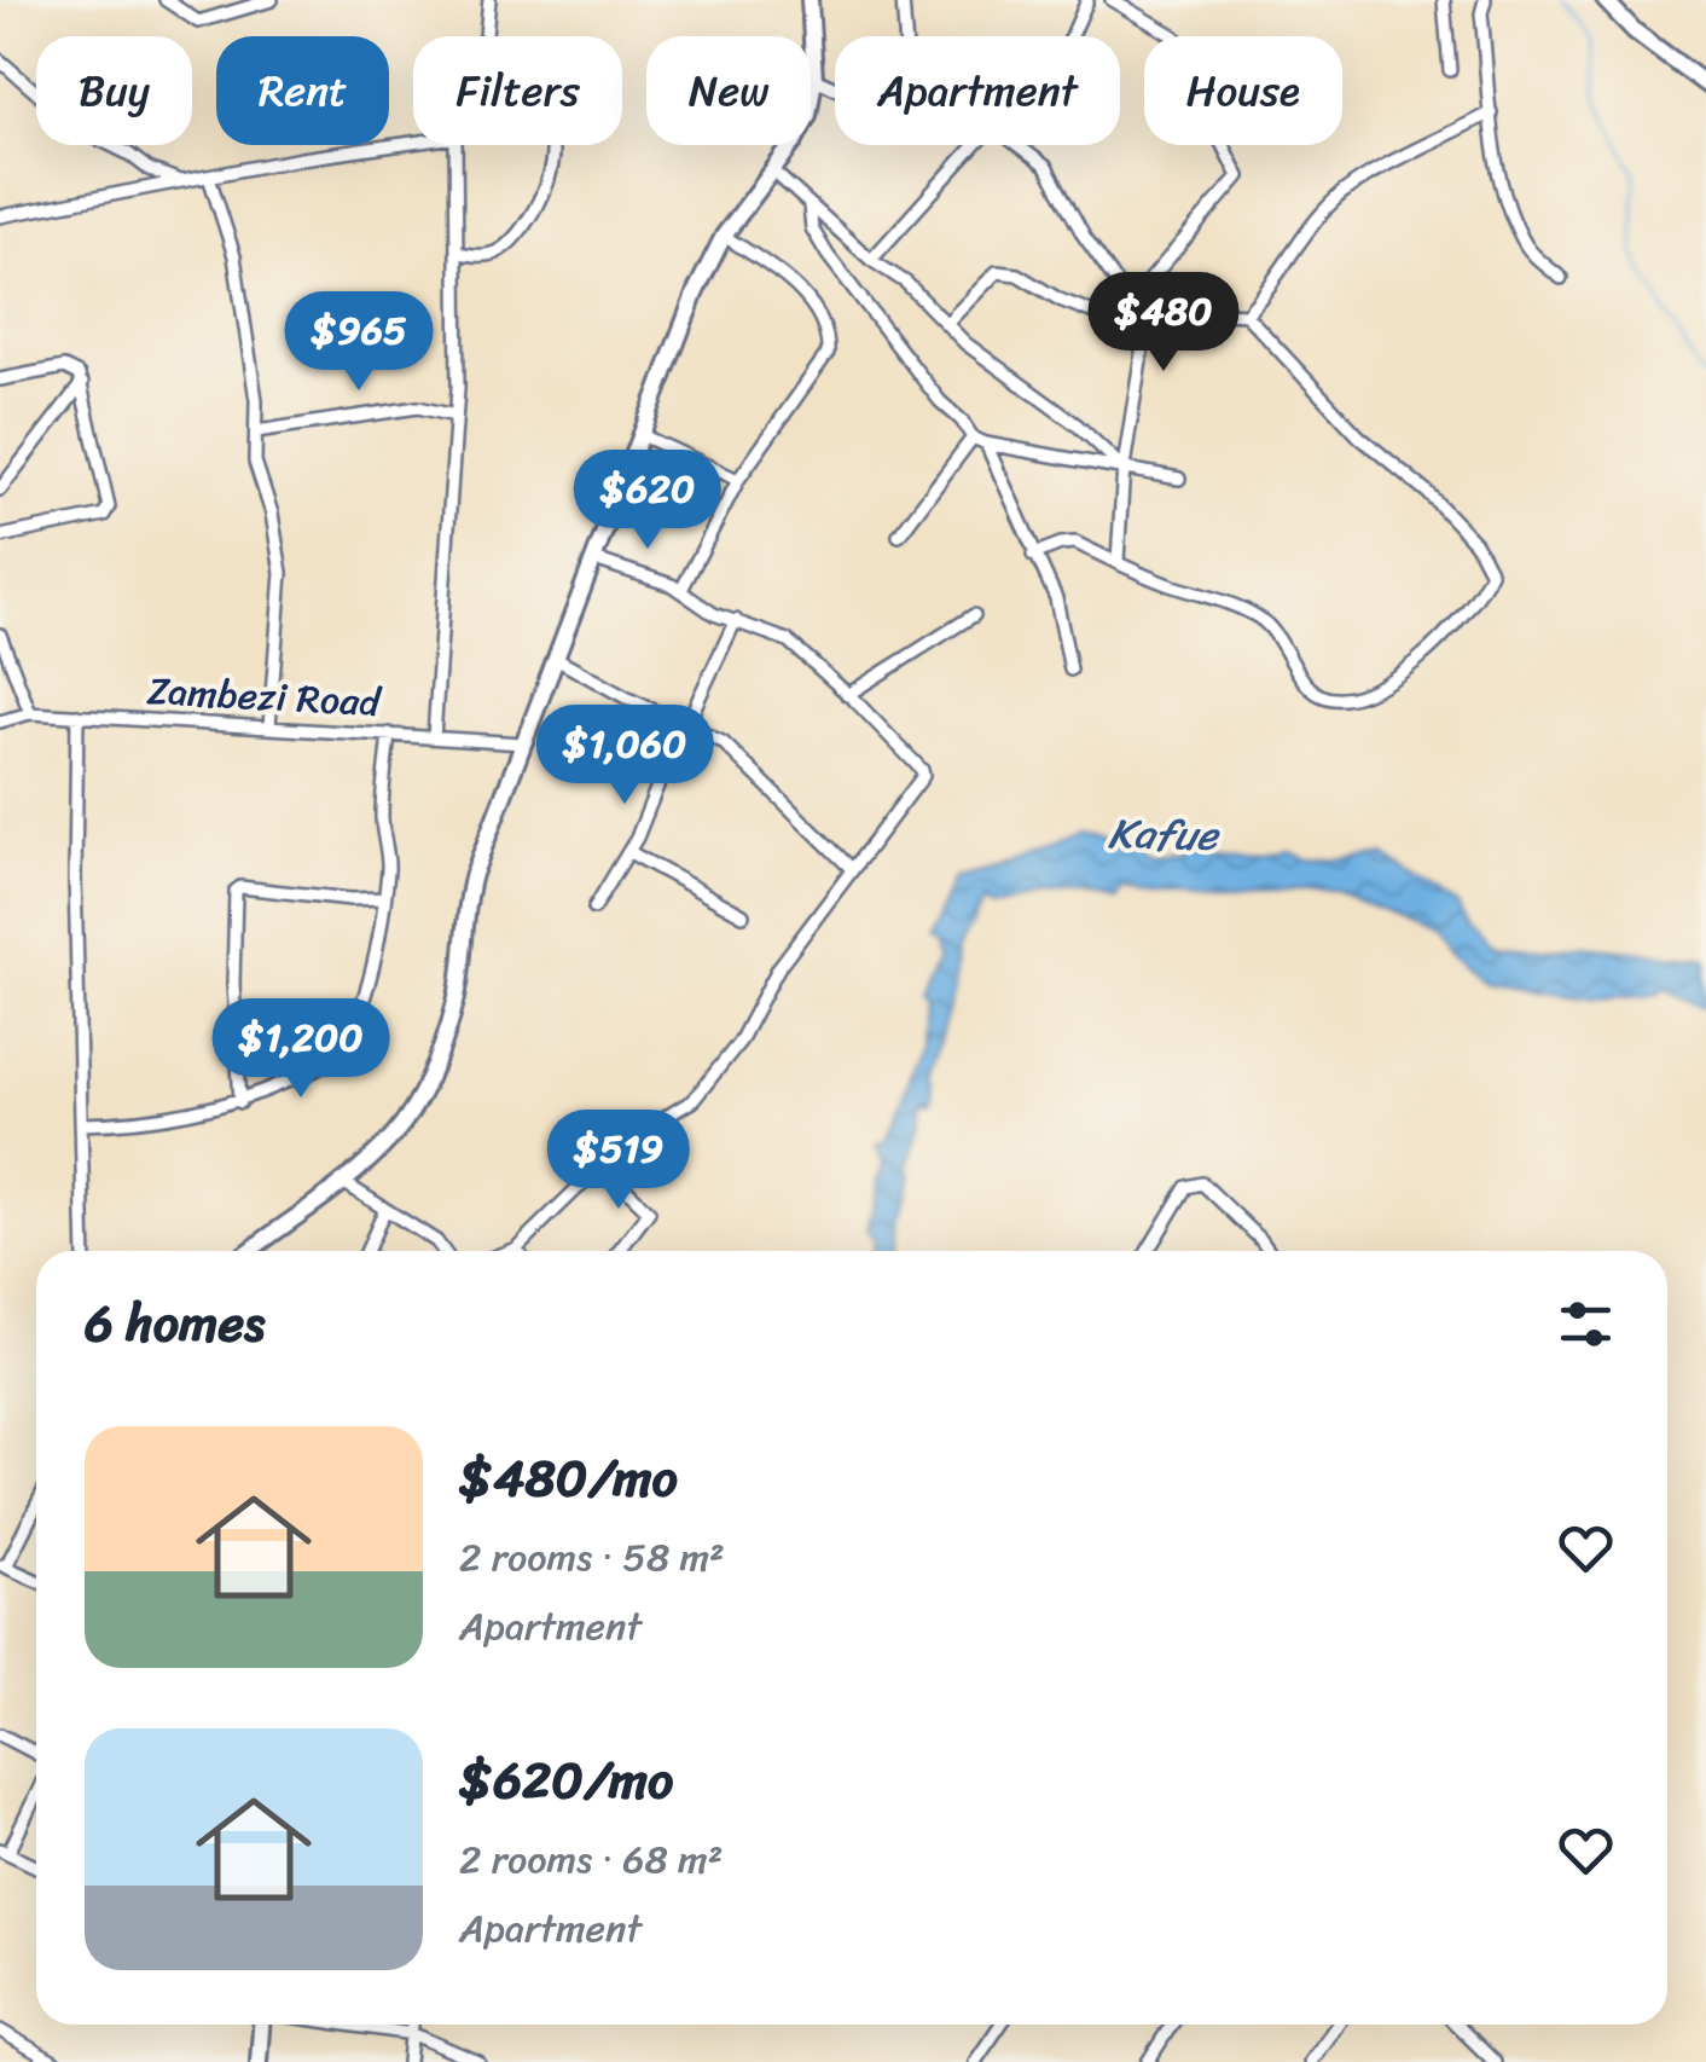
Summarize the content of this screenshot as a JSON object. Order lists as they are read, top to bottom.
{
  "streets": {
    "street": ["Zambezi Road"]
  },
  "water": ["Kafue"],
  "page": {
    "chip": [
      "Buy",
      "Rent",
      "Filters",
      "New",
      "Apartment",
      "House"
    ],
    "price": [
      "$480",
      "$965",
      "$620",
      "$1,060",
      "$1,200",
      "$519"
    ],
    "heading": "6 homes",
    "list": [
      {
        "name": "$480/mo",
        "note": "2 rooms · 58 m² · Apartment"
      },
      {
        "name": "$620/mo",
        "note": "2 rooms · 68 m² · Apartment"
      }
    ]
  }
}
